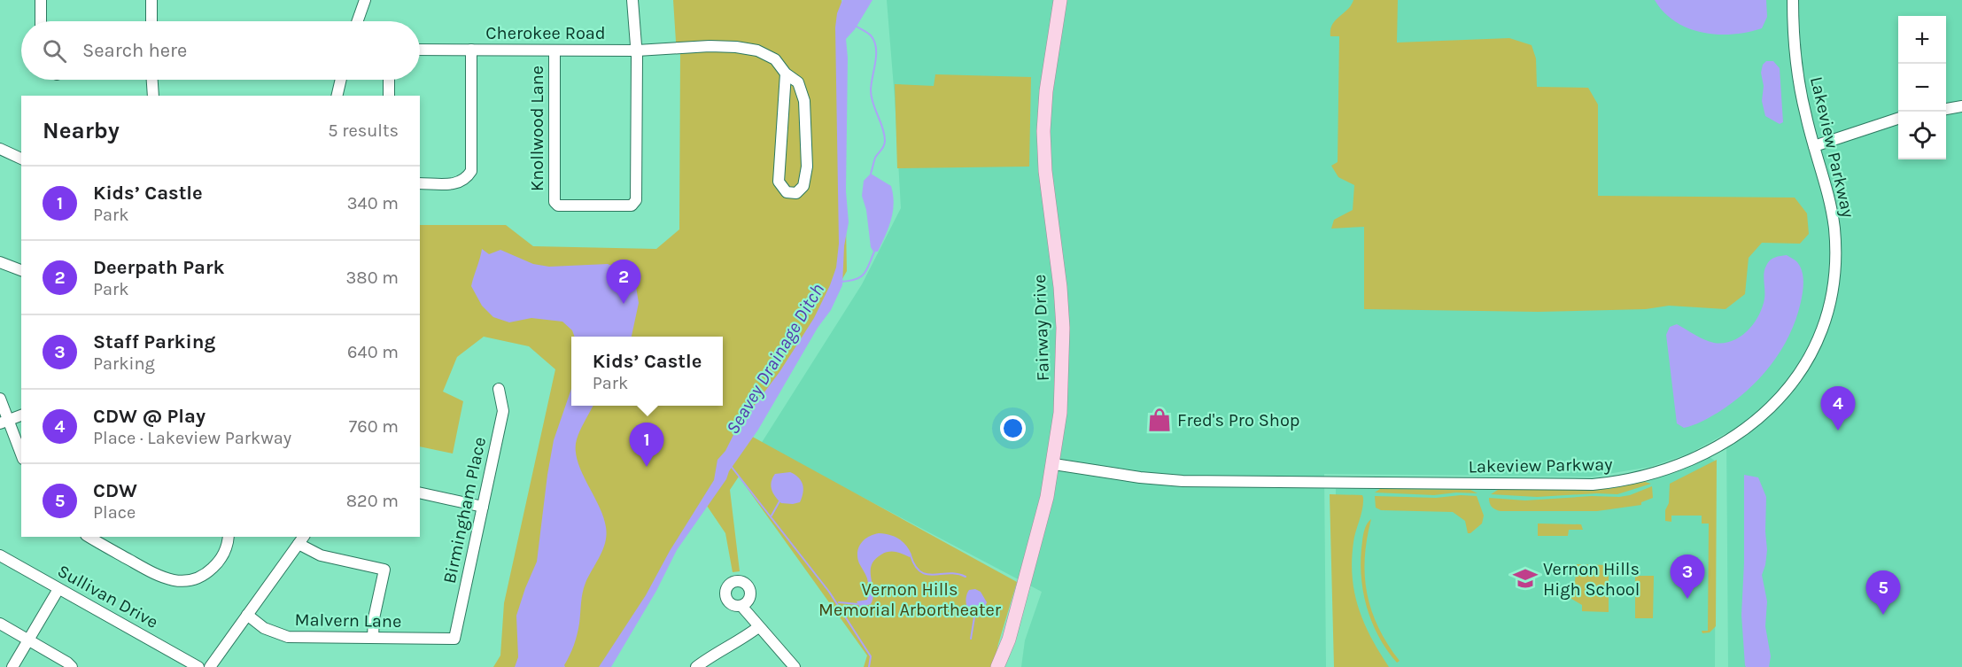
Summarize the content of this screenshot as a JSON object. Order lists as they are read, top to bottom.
{
  "streets": {
    "main road": ["Fairway Drive"],
    "street": [
      "Cherokee Road",
      "Knollwood Lane",
      "Lakeview Parkway",
      "Birmingham Place",
      "Sullivan Drive",
      "Malvern Lane"
    ]
  },
  "crossings": [
    ["Cherokee Road", "Knollwood Lane"],
    ["Lakeview Parkway", "Fairway Drive"],
    ["Birmingham Place", "Malvern Lane"]
  ],
  "water": ["Seavey Drainage Ditch"],
  "parks": ["Vernon Hills Memorial Arbortheater"],
  "places": {
    "shop": ["Fred's Pro Shop"],
    "school or university": ["Vernon Hills High School"]
  },
  "page": {
    "map_buttons": ["+", "−"],
    "search": "Search here",
    "heading": ["Nearby", "5 results"],
    "list": [
      {
        "mark": "1",
        "name": "Kids’ Castle",
        "note": "Park",
        "value": "340 m"
      },
      {
        "mark": "2",
        "name": "Deerpath Park",
        "note": "Park",
        "value": "380 m"
      },
      {
        "mark": "3",
        "name": "Staff Parking",
        "note": "Parking",
        "value": "640 m"
      },
      {
        "mark": "4",
        "name": "CDW @ Play",
        "note": "Place · Lakeview Parkway",
        "value": "760 m"
      },
      {
        "mark": "5",
        "name": "CDW",
        "note": "Place",
        "value": "820 m"
      }
    ],
    "pins": [
      "2",
      "4",
      "1",
      "3",
      "5"
    ],
    "popup": ["Kids’ Castle", "Park"]
  }
}
